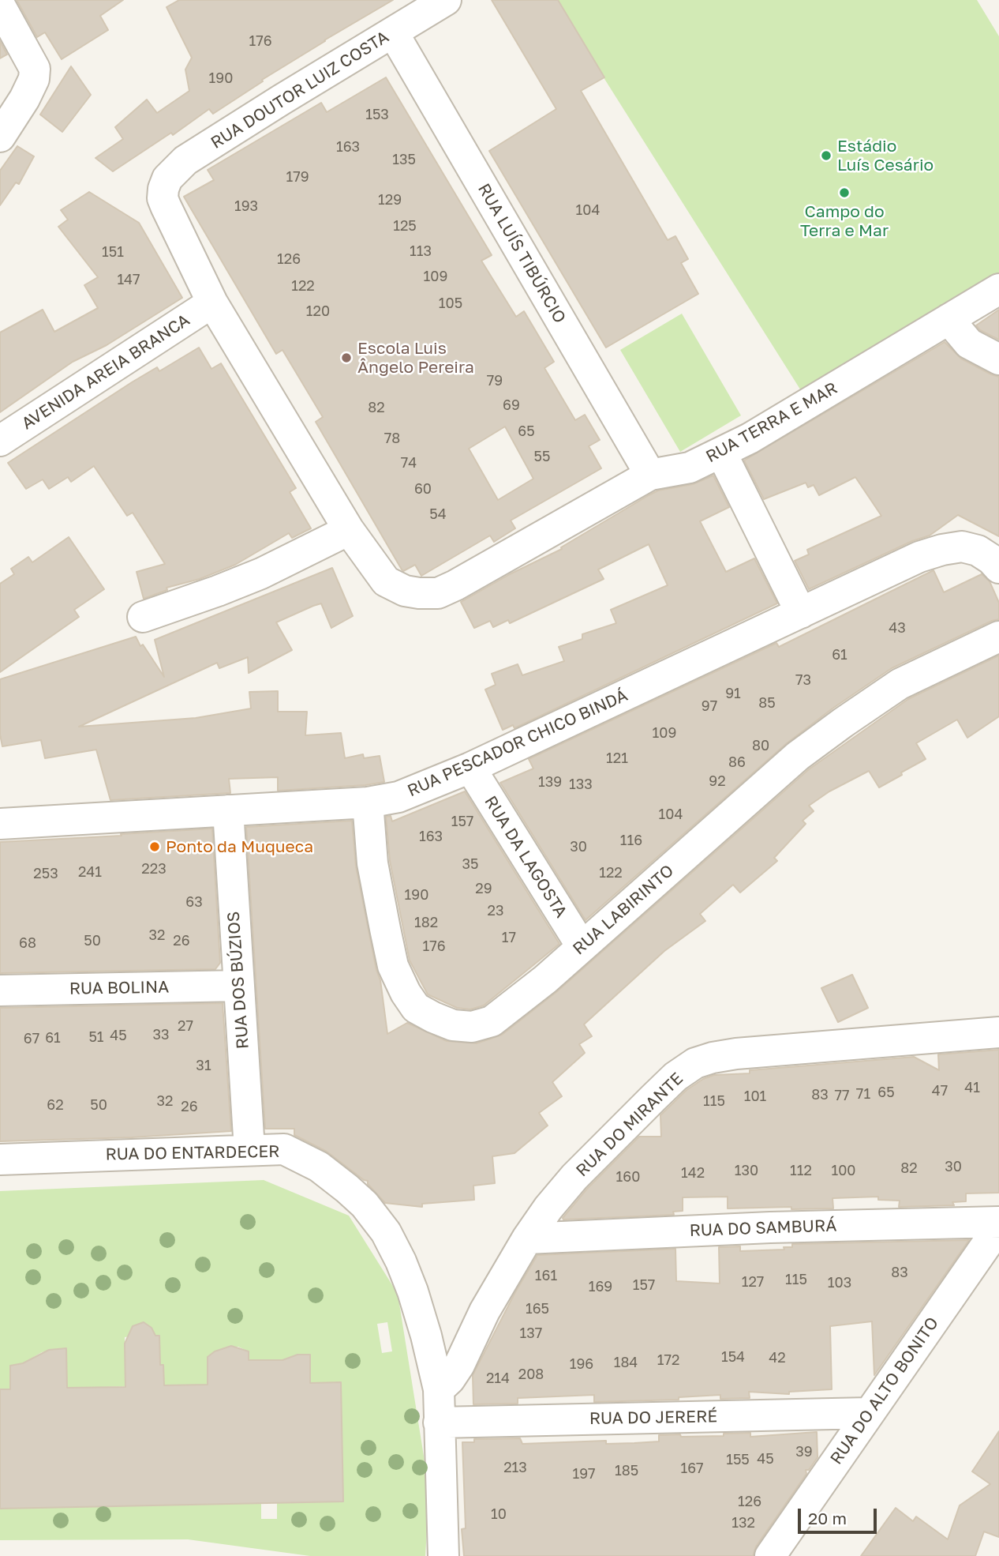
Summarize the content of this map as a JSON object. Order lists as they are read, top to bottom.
{
  "streets": {
    "street": [
      "RUA DOUTOR LUIZ COSTA",
      "RUA LUÍS TIBÚRCIO",
      "AVENIDA AREIA BRANCA",
      "RUA TERRA E MAR",
      "RUA PESCADOR CHICO BINDÁ",
      "RUA DA LAGOSTA",
      "RUA LABIRINTO",
      "RUA DOS BÚZIOS",
      "RUA BOLINA",
      "RUA DO MIRANTE",
      "RUA DO ENTARDECER",
      "RUA DO SAMBURÁ",
      "RUA DO ALTO BONITO",
      "RUA DO JERERÉ"
    ]
  },
  "crossings": [
    ["RUA DOUTOR LUIZ COSTA", "RUA LUÍS TIBÚRCIO"],
    ["RUA DOUTOR LUIZ COSTA", "AVENIDA AREIA BRANCA"],
    ["RUA LUÍS TIBÚRCIO", "RUA TERRA E MAR"],
    ["RUA PESCADOR CHICO BINDÁ", "RUA DA LAGOSTA"],
    ["RUA PESCADOR CHICO BINDÁ", "RUA LABIRINTO"],
    ["RUA PESCADOR CHICO BINDÁ", "RUA DOS BÚZIOS"],
    ["RUA DA LAGOSTA", "RUA LABIRINTO"],
    ["RUA DOS BÚZIOS", "RUA BOLINA"],
    ["RUA DOS BÚZIOS", "RUA DO ENTARDECER"],
    ["RUA DO MIRANTE", "RUA DO ENTARDECER"],
    ["RUA DO MIRANTE", "RUA DO SAMBURÁ"],
    ["RUA DO ENTARDECER", "RUA DO JERERÉ"],
    ["RUA DO ALTO BONITO", "RUA DO JERERÉ"]
  ],
  "places": [
    "Estádio Luís Cesário",
    "Campo do Terra e Mar",
    "Escola Luis Ângelo Pereira",
    "Ponto da Muqueca"
  ],
  "house_numbers": [
    "176",
    "190",
    "153",
    "163",
    "135",
    "179",
    "129",
    "193",
    "104",
    "125",
    "113",
    "151",
    "126",
    "109",
    "147",
    "122",
    "105",
    "120",
    "79",
    "69",
    "82",
    "65",
    "78",
    "55",
    "74",
    "60",
    "54",
    "43",
    "61",
    "73",
    "91",
    "85",
    "97",
    "109",
    "80",
    "121",
    "86",
    "92",
    "139",
    "133",
    "104",
    "157",
    "163",
    "116",
    "30",
    "35",
    "223",
    "241",
    "122",
    "253",
    "29",
    "190",
    "63",
    "23",
    "182",
    "32",
    "17",
    "50",
    "26",
    "68",
    "176",
    "27",
    "33",
    "45",
    "51",
    "61",
    "67",
    "31",
    "41",
    "47",
    "65",
    "71",
    "83",
    "77",
    "101",
    "32",
    "115",
    "62",
    "50",
    "26",
    "30",
    "82",
    "130",
    "112",
    "100",
    "142",
    "160",
    "83",
    "161",
    "115",
    "127",
    "103",
    "157",
    "169",
    "165",
    "137",
    "154",
    "42",
    "172",
    "184",
    "196",
    "208",
    "214",
    "39",
    "45",
    "155",
    "213",
    "167",
    "185",
    "197",
    "126",
    "10",
    "132"
  ],
  "scale_bar": "20 m"
}
